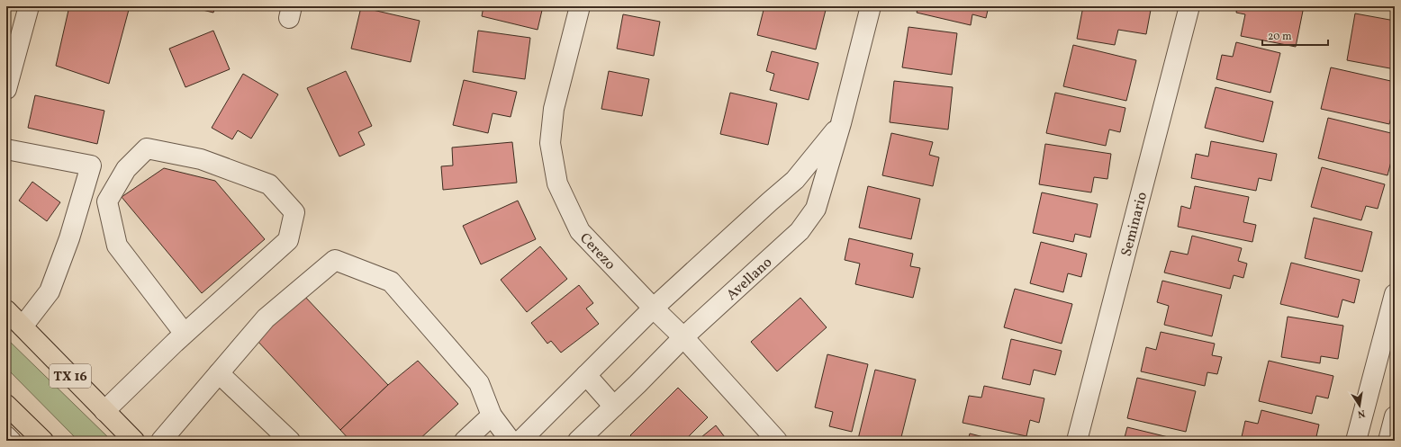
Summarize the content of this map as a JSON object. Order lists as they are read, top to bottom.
{
  "streets": {
    "main road": ["TX 16"],
    "street": ["Seminario", "Cerezo", "Avellano"]
  },
  "crossings": [
    ["Cerezo", "Avellano"]
  ],
  "scale_bar": "20 m",
  "north": "bottom"
}
